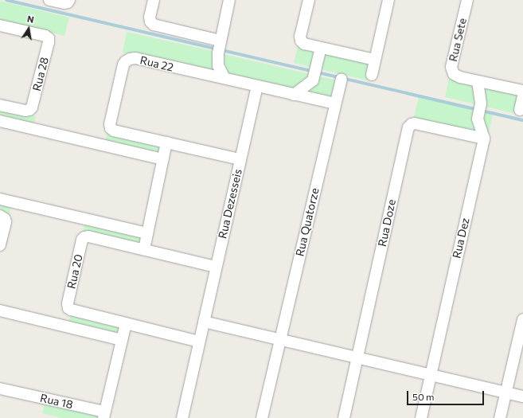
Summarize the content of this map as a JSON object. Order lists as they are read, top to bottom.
{
  "streets": {
    "street": [
      "Rua Sete",
      "Rua 22",
      "Rua 28",
      "Rua Dezesseis",
      "Rua Quatorze",
      "Rua Doze",
      "Rua Dez",
      "Rua 20",
      "Rua 18"
    ]
  },
  "crossings": [
    ["Rua 22", "Rua Dezesseis"],
    ["Rua Dezesseis", "Rua 20"],
    ["Rua Doze", "Rua Dez"]
  ],
  "scale_bar": "50 m",
  "north": "top"
}
